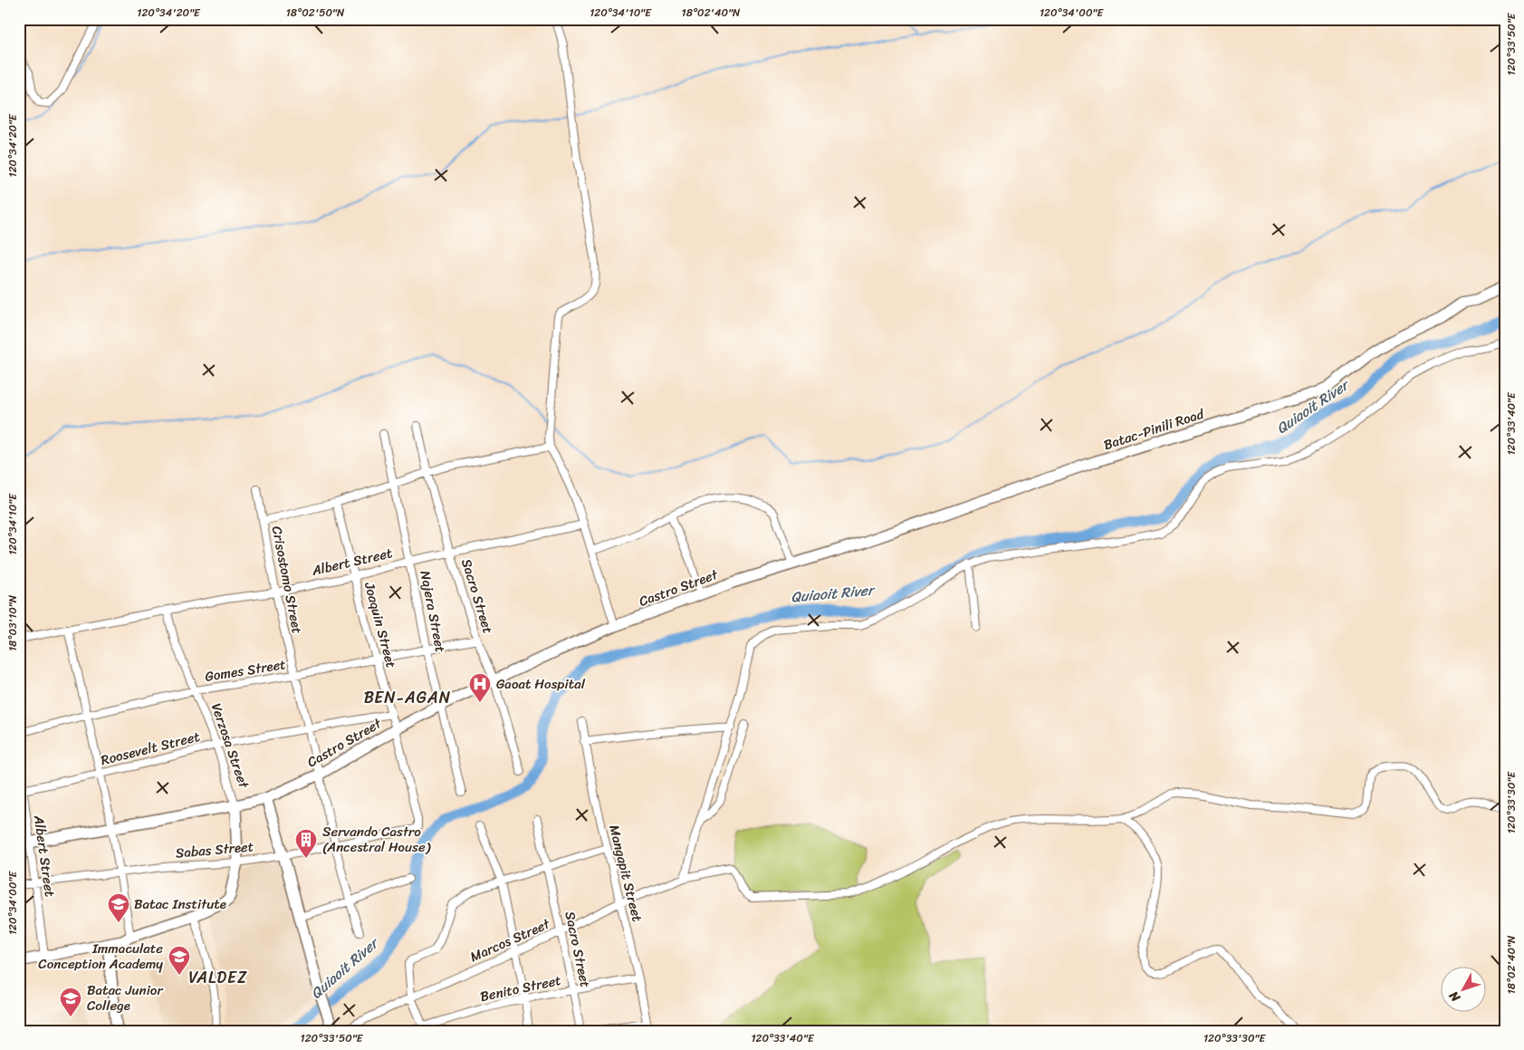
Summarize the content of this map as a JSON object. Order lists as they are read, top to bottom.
{
  "streets": {
    "main road": ["Batac-Pinili Road", "Castro Street", "Verzosa Street"],
    "street": [
      "Albert Street",
      "Crisostomo Street",
      "Sacro Street",
      "Najera Street",
      "Joaquin Street",
      "Gomes Street",
      "Roosevelt Street",
      "Sabas Street",
      "Mangapit Street",
      "Marcos Street",
      "Benito Street"
    ]
  },
  "crossings": [
    ["Batac-Pinili Road", "Castro Street"],
    ["Albert Street", "Crisostomo Street"],
    ["Albert Street", "Castro Street"],
    ["Albert Street", "Sacro Street"],
    ["Albert Street", "Najera Street"],
    ["Albert Street", "Joaquin Street"],
    ["Albert Street", "Verzosa Street"],
    ["Albert Street", "Roosevelt Street"],
    ["Albert Street", "Sabas Street"],
    ["Crisostomo Street", "Castro Street"],
    ["Crisostomo Street", "Sacro Street"],
    ["Crisostomo Street", "Najera Street"],
    ["Crisostomo Street", "Joaquin Street"],
    ["Crisostomo Street", "Gomes Street"],
    ["Crisostomo Street", "Roosevelt Street"],
    ["Crisostomo Street", "Sabas Street"],
    ["Castro Street", "Sacro Street"],
    ["Castro Street", "Najera Street"],
    ["Castro Street", "Joaquin Street"],
    ["Castro Street", "Verzosa Street"],
    ["Sacro Street", "Gomes Street"],
    ["Sacro Street", "Marcos Street"],
    ["Sacro Street", "Benito Street"],
    ["Najera Street", "Gomes Street"],
    ["Joaquin Street", "Gomes Street"],
    ["Joaquin Street", "Roosevelt Street"],
    ["Joaquin Street", "Sabas Street"],
    ["Gomes Street", "Verzosa Street"],
    ["Verzosa Street", "Roosevelt Street"],
    ["Verzosa Street", "Sabas Street"],
    ["Mangapit Street", "Marcos Street"],
    ["Mangapit Street", "Benito Street"]
  ],
  "districts": ["BEN-AGAN", "VALDEZ"],
  "water": ["Quiaoit River"],
  "places": {
    "hospital": ["Gaoat Hospital"],
    "building": ["Servando Castro (Ancestral House)"],
    "school or university": ["Batac Institute", "Immaculate Conception Academy", "Batac Junior College"]
  },
  "north": "bottom left",
  "coordinates": [
    "120°34'20\"E",
    "18°02'50\"N",
    "120°34'10\"E",
    "18°02'40\"N",
    "120°34'00\"E",
    "120°33'50\"E",
    "120°33'40\"E",
    "18°03'10\"N",
    "120°33'30\"E"
  ]
}
